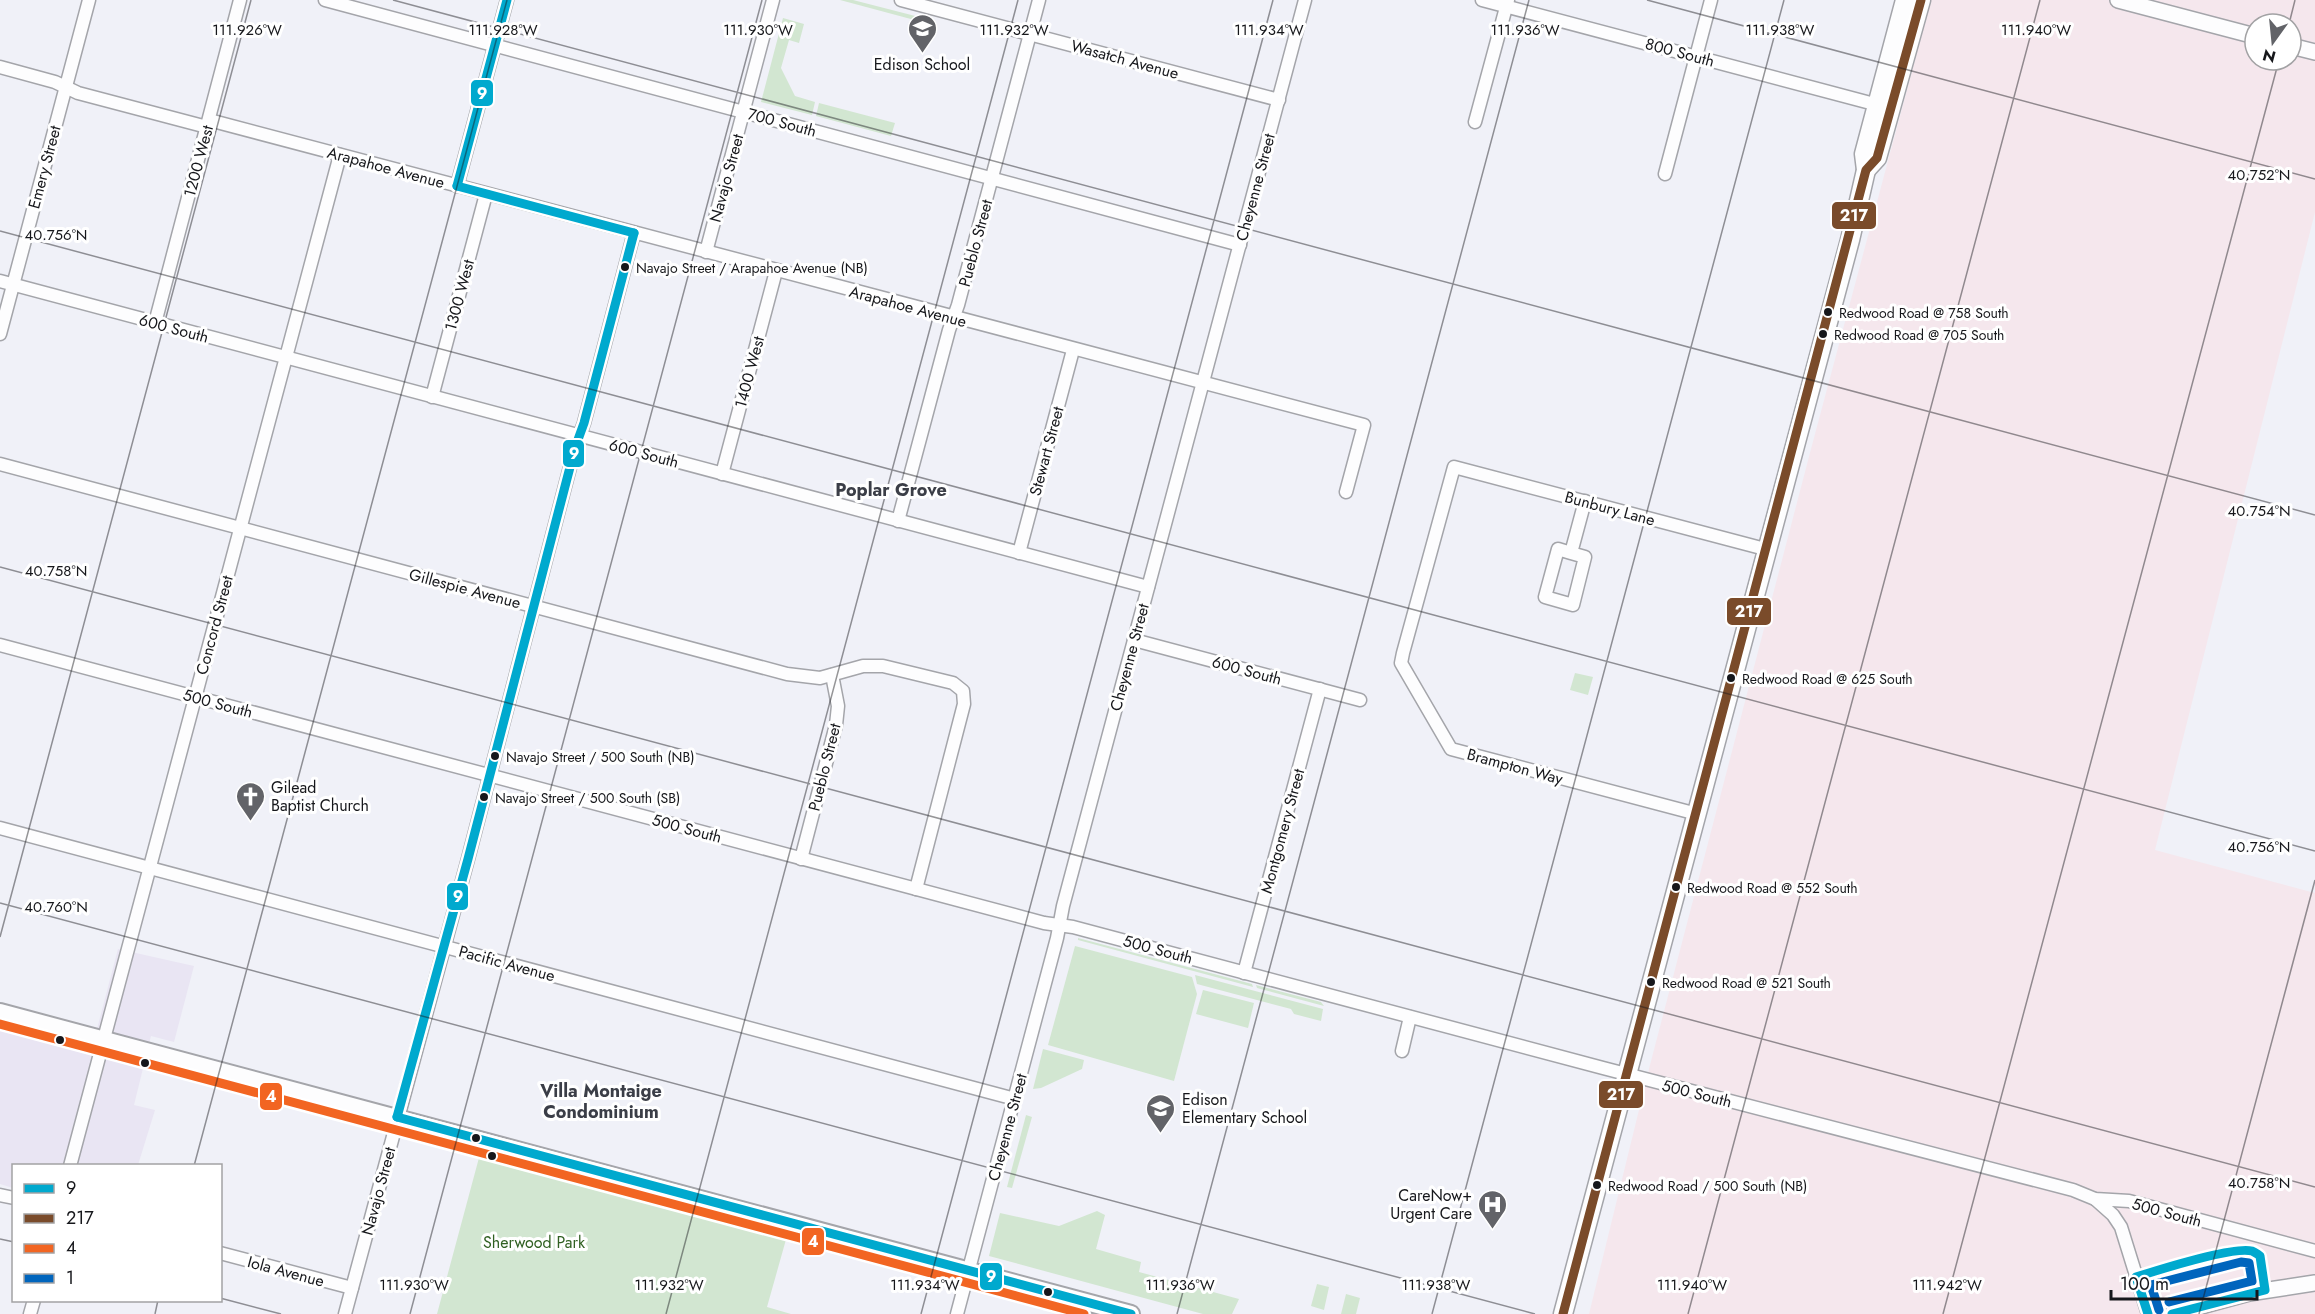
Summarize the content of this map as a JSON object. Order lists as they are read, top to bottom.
{
  "streets": {
    "street": [
      "800 South",
      "Wasatch Avenue",
      "700 South",
      "1200 West",
      "Emery Street",
      "Arapahoe Avenue",
      "Navajo Street",
      "Cheyenne Street",
      "Pueblo Street",
      "1300 West",
      "600 South",
      "1400 West",
      "Stewart Street",
      "Bunbury Lane",
      "Gillespie Avenue",
      "Concord Street",
      "500 South",
      "Brampton Way",
      "Montgomery Street",
      "Pacific Avenue",
      "Iola Avenue"
    ]
  },
  "crossings": [
    ["Wasatch Avenue", "Cheyenne Street"],
    ["Wasatch Avenue", "Pueblo Street"],
    ["700 South", "Navajo Street"],
    ["700 South", "Cheyenne Street"],
    ["700 South", "Pueblo Street"],
    ["1200 West", "Arapahoe Avenue"],
    ["1200 West", "600 South"],
    ["Emery Street", "Arapahoe Avenue"],
    ["Emery Street", "600 South"],
    ["Arapahoe Avenue", "Navajo Street"],
    ["Arapahoe Avenue", "Cheyenne Street"],
    ["Arapahoe Avenue", "Pueblo Street"],
    ["Arapahoe Avenue", "1300 West"],
    ["Arapahoe Avenue", "1400 West"],
    ["Arapahoe Avenue", "Stewart Street"],
    ["Arapahoe Avenue", "Concord Street"],
    ["Navajo Street", "600 South"],
    ["Navajo Street", "Gillespie Avenue"],
    ["Navajo Street", "500 South"],
    ["Navajo Street", "Pacific Avenue"],
    ["Navajo Street", "Iola Avenue"],
    ["Cheyenne Street", "600 South"],
    ["Cheyenne Street", "500 South"],
    ["Cheyenne Street", "Pacific Avenue"],
    ["Pueblo Street", "600 South"],
    ["Pueblo Street", "Gillespie Avenue"],
    ["Pueblo Street", "500 South"],
    ["1300 West", "600 South"],
    ["600 South", "1400 West"],
    ["600 South", "Stewart Street"],
    ["600 South", "Concord Street"],
    ["600 South", "Montgomery Street"],
    ["Bunbury Lane", "Brampton Way"],
    ["Gillespie Avenue", "Concord Street"],
    ["Gillespie Avenue", "500 South"],
    ["Concord Street", "500 South"],
    ["Concord Street", "Pacific Avenue"],
    ["500 South", "Montgomery Street"]
  ],
  "districts": ["Poplar Grove", "Villa Montaige Condominium"],
  "parks": ["Sherwood Park"],
  "places": {
    "school or university": ["Edison School", "Edison Elementary School"],
    "other": [
      "Navajo Street / Arapahoe Avenue (NB)",
      "Redwood Road @ 758 South",
      "Redwood Road @ 705 South",
      "Redwood Road @ 625 South",
      "Navajo Street / 500 South (NB)",
      "Navajo Street / 500 South (SB)",
      "Redwood Road @ 552 South",
      "Redwood Road @ 521 South",
      "Redwood Road / 500 South (NB)"
    ],
    "church": ["Gilead Baptist Church"],
    "hospital": ["CareNow+ Urgent Care"]
  },
  "lines": [
    "transit line 9",
    "transit line 217",
    "transit line 4",
    "transit line 1"
  ],
  "legend": [
    "9",
    "217",
    "4",
    "1"
  ],
  "scale_bar": "100 m",
  "north": "bottom",
  "coordinates": [
    "111.926°W",
    "111.928°W",
    "111.930°W",
    "111.932°W",
    "111.934°W",
    "111.936°W",
    "111.938°W",
    "111.940°W",
    "40.752°N",
    "40.756°N",
    "40.754°N",
    "40.758°N",
    "40.760°N",
    "111.942°W"
  ]
}
